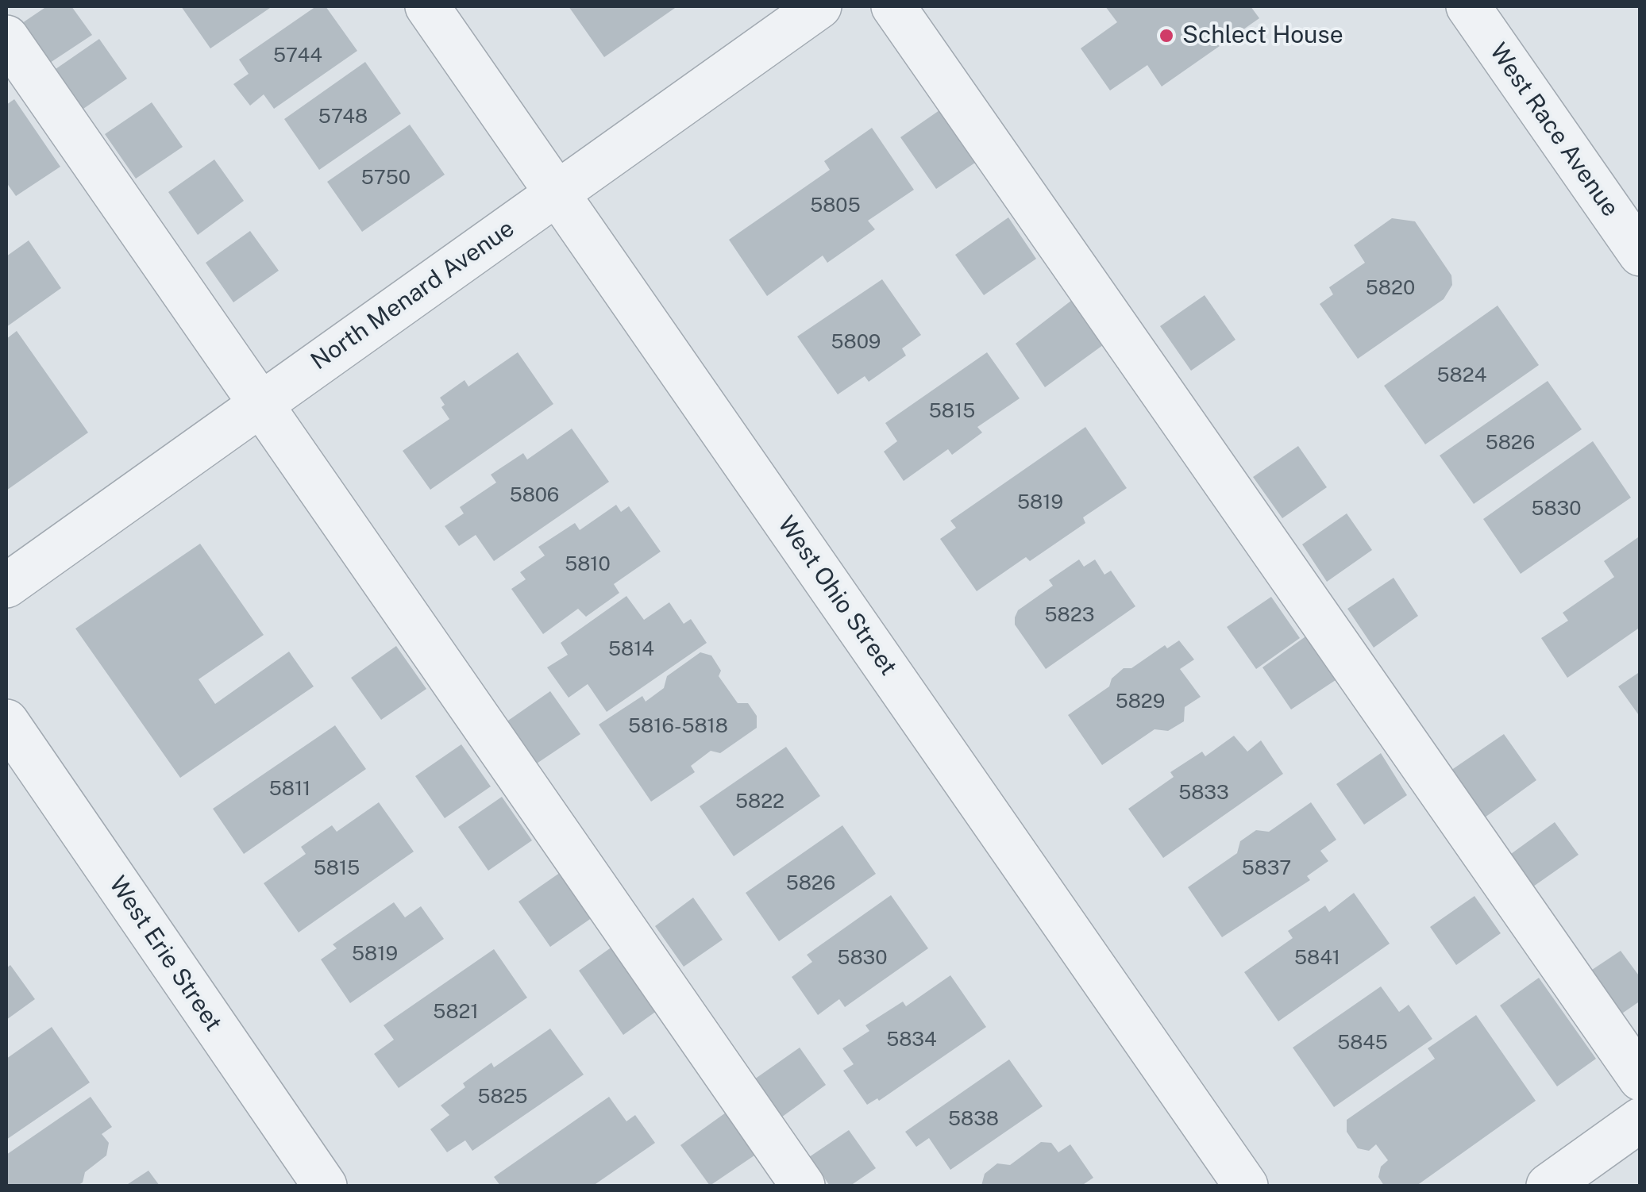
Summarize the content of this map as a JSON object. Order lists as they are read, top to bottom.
{
  "streets": {
    "street": [
      "West Race Avenue",
      "North Menard Avenue",
      "West Ohio Street",
      "West Erie Street"
    ]
  },
  "crossings": [
    ["North Menard Avenue", "West Ohio Street"]
  ],
  "places": ["Schlect House"],
  "house_numbers": [
    "5744",
    "5748",
    "5750",
    "5805",
    "5820",
    "5809",
    "5824",
    "5815",
    "5826",
    "5806",
    "5819",
    "5830",
    "5810",
    "5823",
    "5814",
    "5829",
    "5816-5818",
    "5811",
    "5833",
    "5822",
    "5815",
    "5837",
    "5826",
    "5819",
    "5830",
    "5841",
    "5821",
    "5834",
    "5845",
    "5825",
    "5838"
  ]
}
